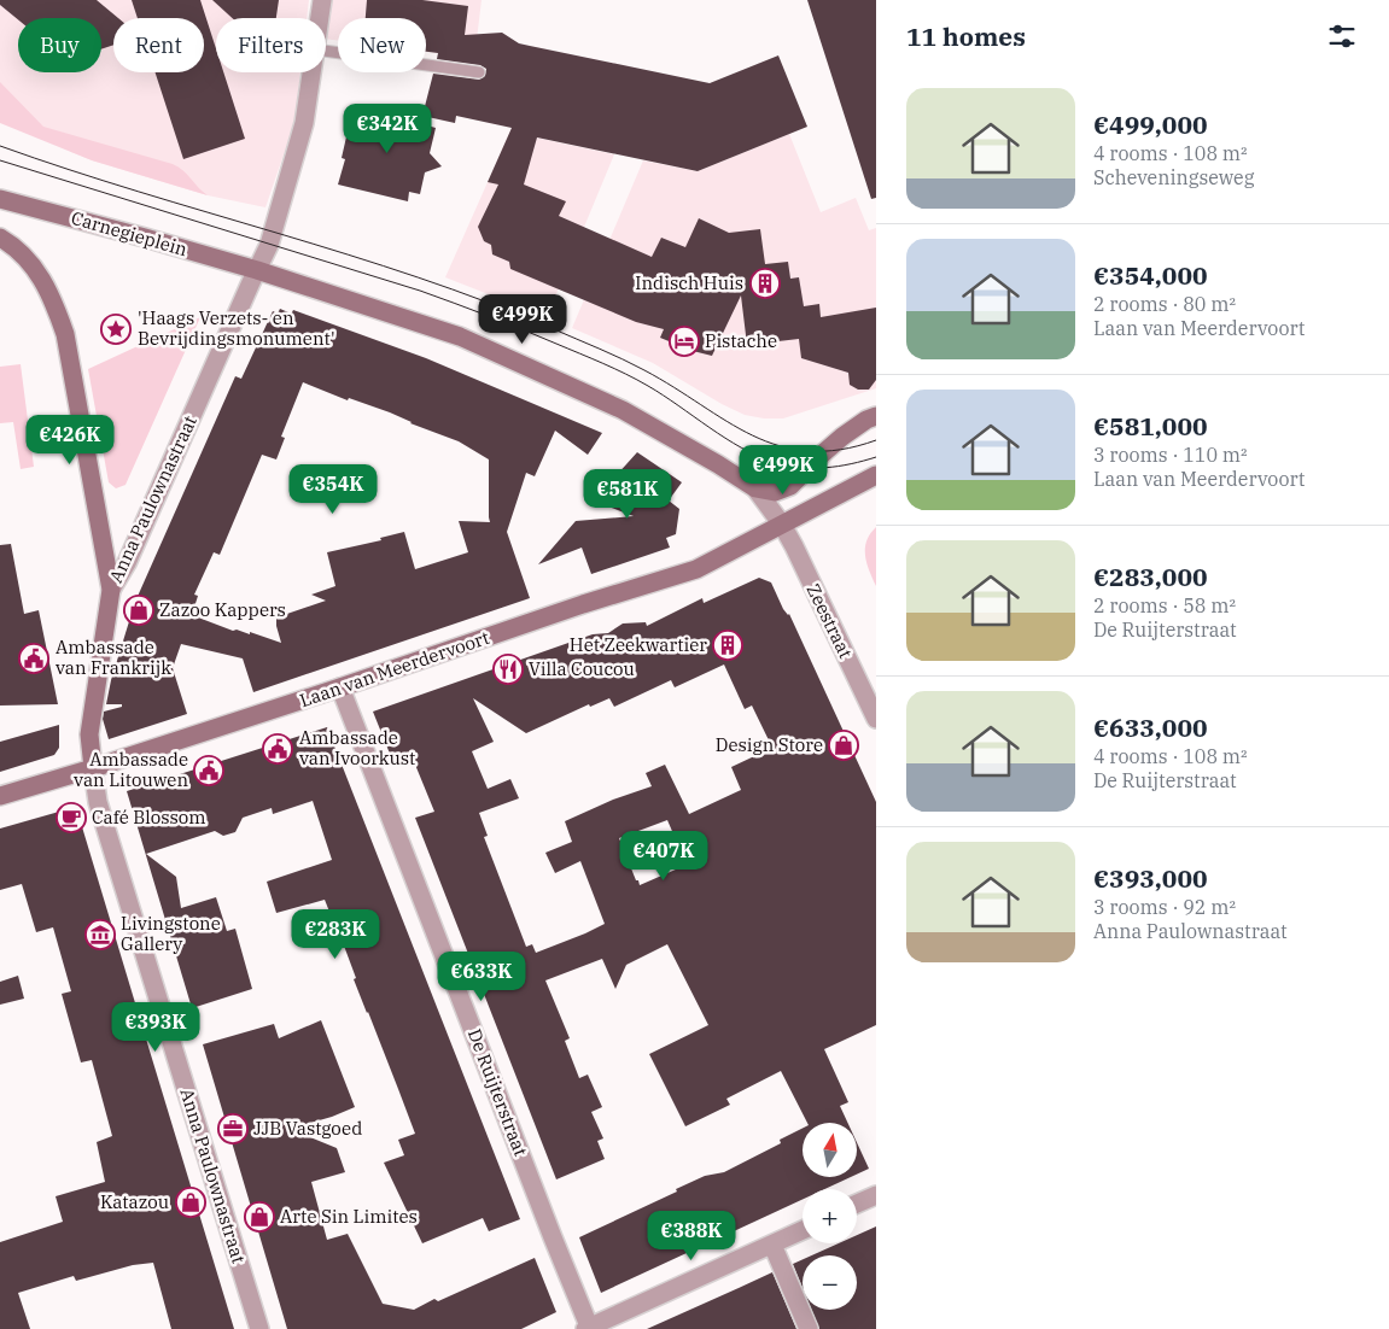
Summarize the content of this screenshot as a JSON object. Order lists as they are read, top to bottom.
{
  "streets": {
    "street": [
      "Carnegieplein",
      "Anna Paulownastraat",
      "Zeestraat",
      "Laan van Meerdervoort",
      "De Ruijterstraat"
    ]
  },
  "crossings": [
    ["Carnegieplein", "Anna Paulownastraat"],
    ["Carnegieplein", "Zeestraat"],
    ["Anna Paulownastraat", "Laan van Meerdervoort"],
    ["Zeestraat", "Laan van Meerdervoort"],
    ["Laan van Meerdervoort", "De Ruijterstraat"]
  ],
  "places": {
    "building": ["Indisch Huis", "Het Zeekwartier"],
    "place": ["'Haags Verzets- en Bevrijdingsmonument'"],
    "hotel": ["Pistache"],
    "shop": [
      "Zazoo Kappers",
      "Design Store",
      "Katazou",
      "Arte Sin Limites"
    ],
    "public building": ["Ambassade van Frankrijk", "Ambassade van Ivoorkust", "Ambassade van Litouwen"],
    "restaurant": ["Villa Coucou"],
    "cafe": ["Café Blossom"],
    "museum": ["Livingstone Gallery"],
    "office": ["JJB Vastgoed"]
  },
  "north": "top",
  "page": {
    "heading": "11 homes",
    "chip": [
      "Buy",
      "Rent",
      "Filters",
      "New"
    ],
    "list": [
      {
        "name": "€499,000",
        "note": "4 rooms · 108 m² · Scheveningseweg"
      },
      {
        "name": "€354,000",
        "note": "2 rooms · 80 m² · Laan van Meerdervoort"
      },
      {
        "name": "€581,000",
        "note": "3 rooms · 110 m² · Laan van Meerdervoort"
      },
      {
        "name": "€283,000",
        "note": "2 rooms · 58 m² · De Ruijterstraat"
      },
      {
        "name": "€633,000",
        "note": "4 rooms · 108 m² · De Ruijterstraat"
      },
      {
        "name": "€393,000",
        "note": "3 rooms · 92 m² · Anna Paulownastraat"
      }
    ],
    "price": [
      "€342K",
      "€499K",
      "€426K",
      "€499K",
      "€354K",
      "€581K",
      "€407K",
      "€283K",
      "€633K",
      "€393K",
      "€388K"
    ],
    "map_buttons": ["+", "−"]
  }
}
